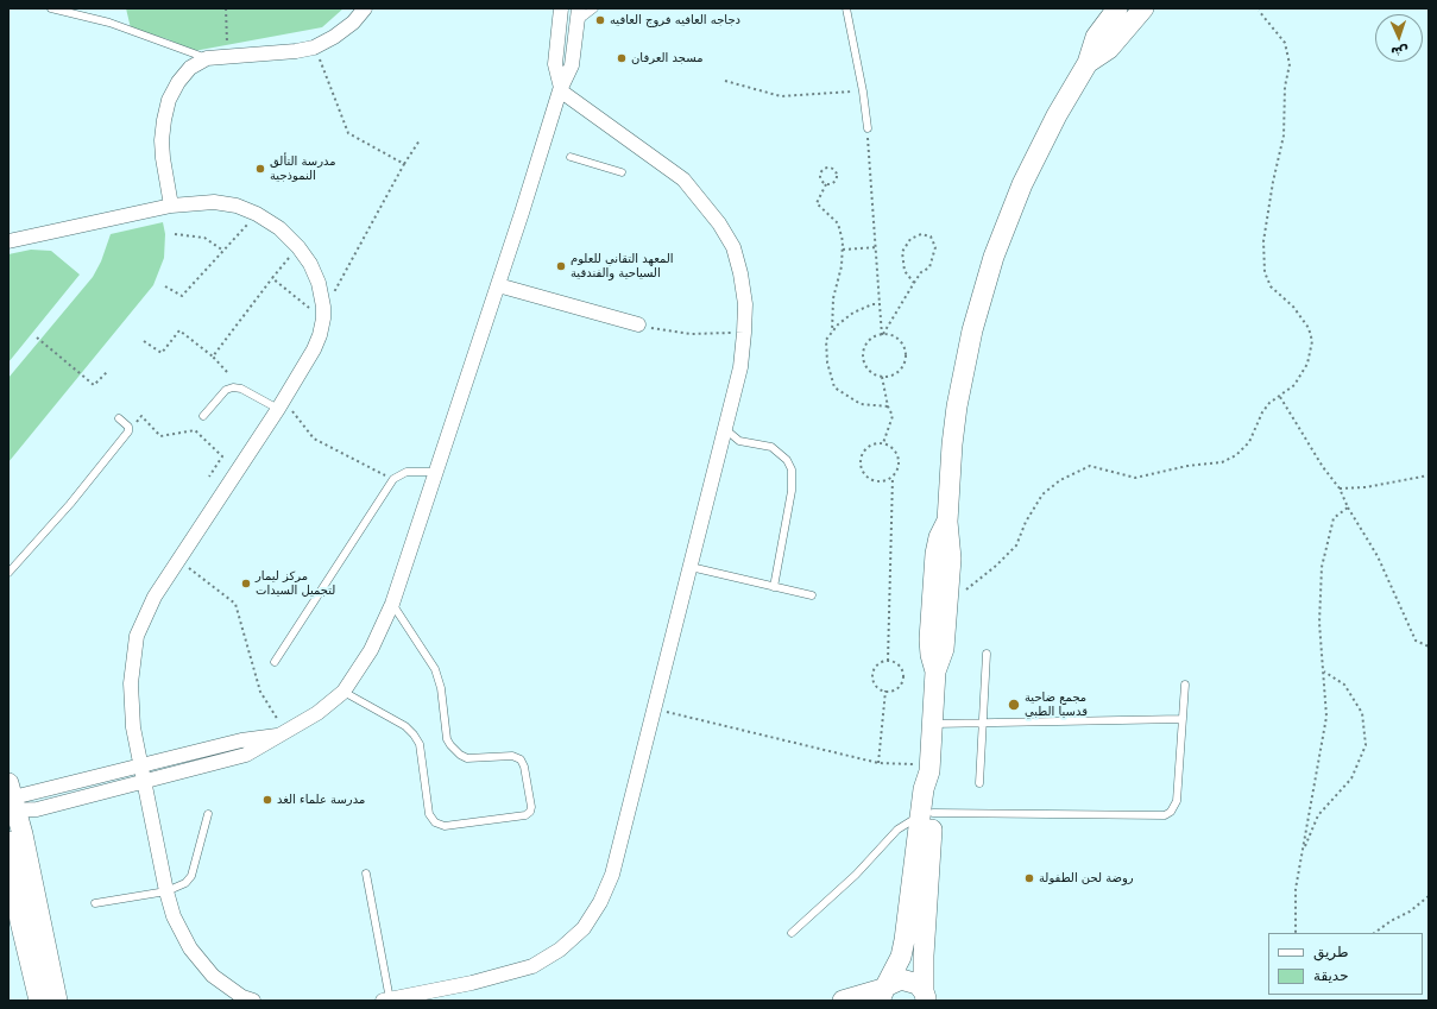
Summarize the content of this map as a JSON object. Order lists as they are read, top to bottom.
{
  "places": [
    "دجاجه العافيه فروج العافيه",
    "مسجد العرفان",
    "مدرسة التألق النموذجية",
    "المعهد التقاني للعلوم السياحية والفندقية",
    "مركز ليمار لتجميل السيدات",
    "مجمع ضاحية قدسيا الطبي",
    "مدرسة علماء الغد",
    "روضة لحن الطفولة"
  ],
  "legend": ["طريق", "حديقة"],
  "north": "bottom"
}
